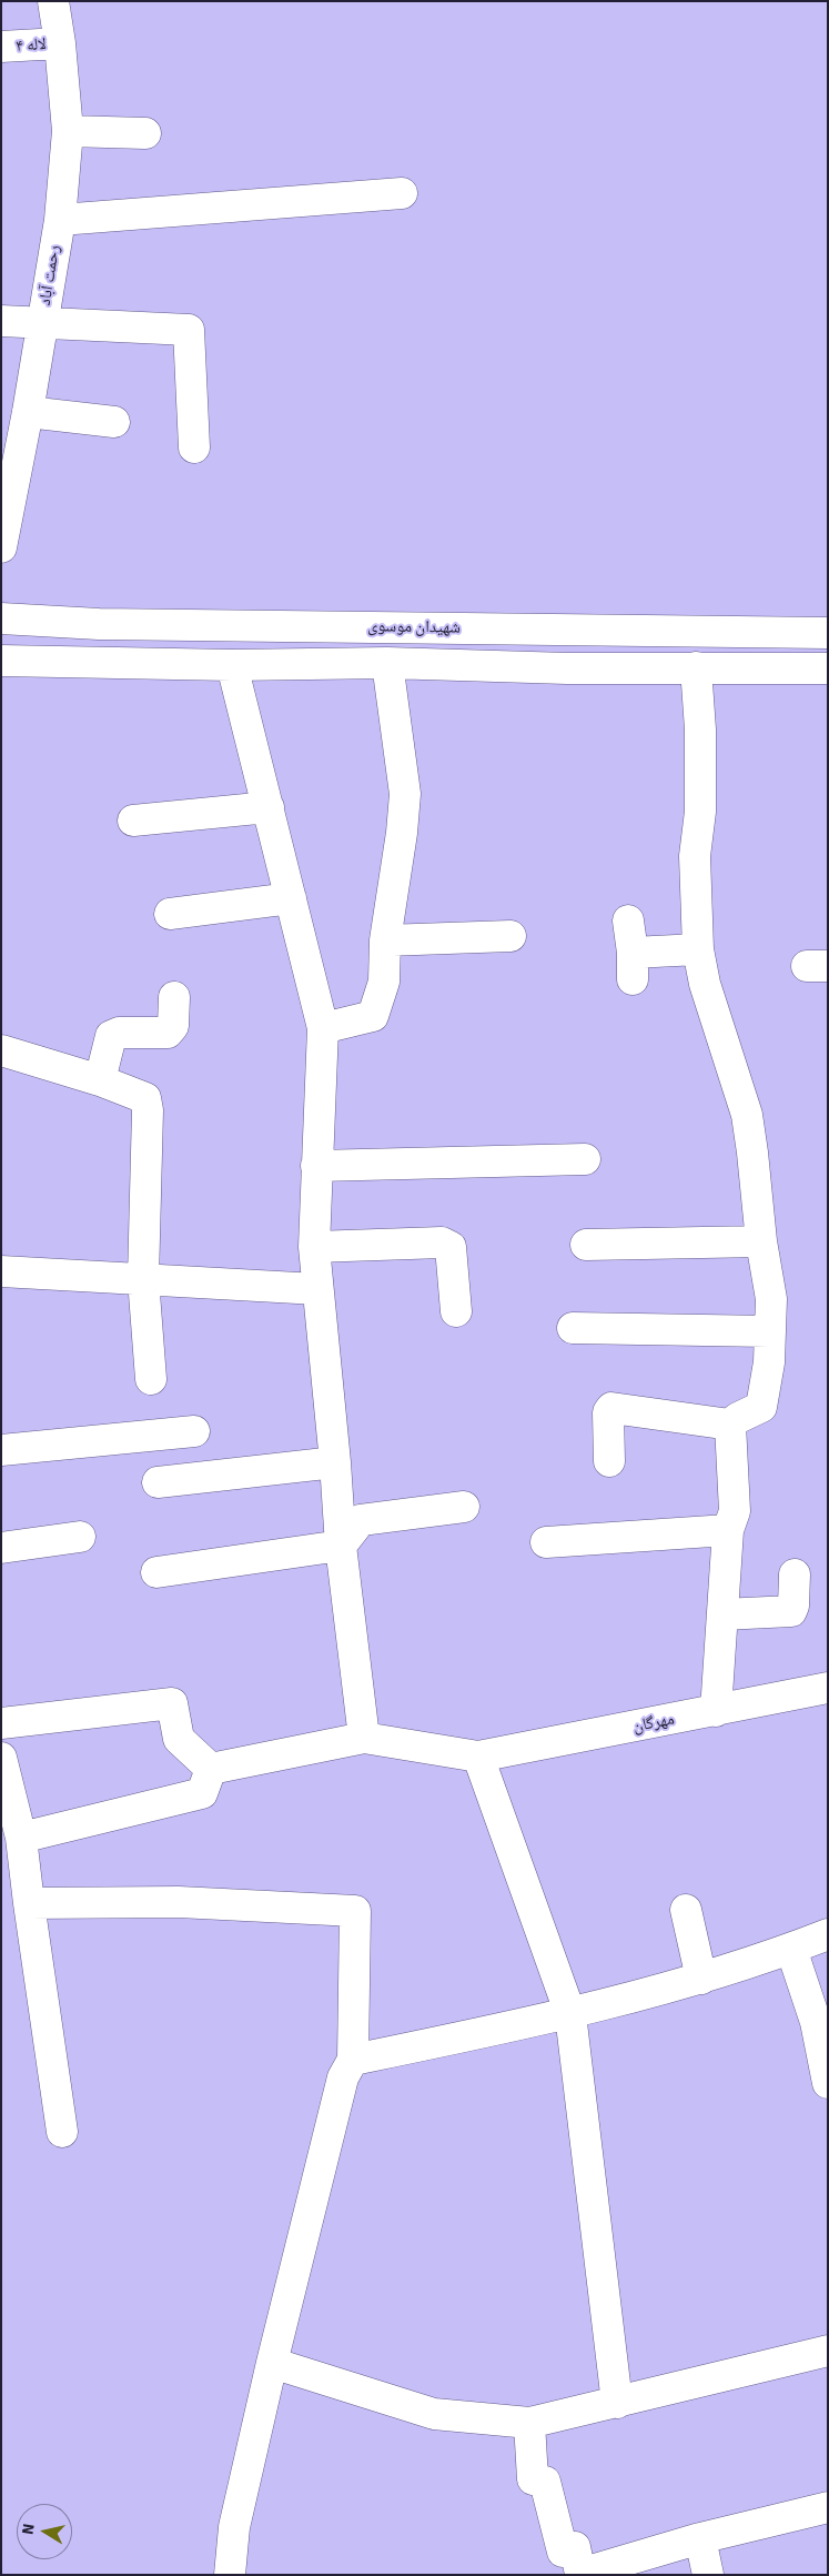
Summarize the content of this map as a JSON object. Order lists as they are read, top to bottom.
{
  "streets": {
    "street": [
      "لاله ۴",
      "رحمت آباد",
      "شهیدان موسوی",
      "مهرگان"
    ]
  },
  "crossings": [
    ["لاله ۴", "رحمت آباد"]
  ],
  "north": "left"
}
